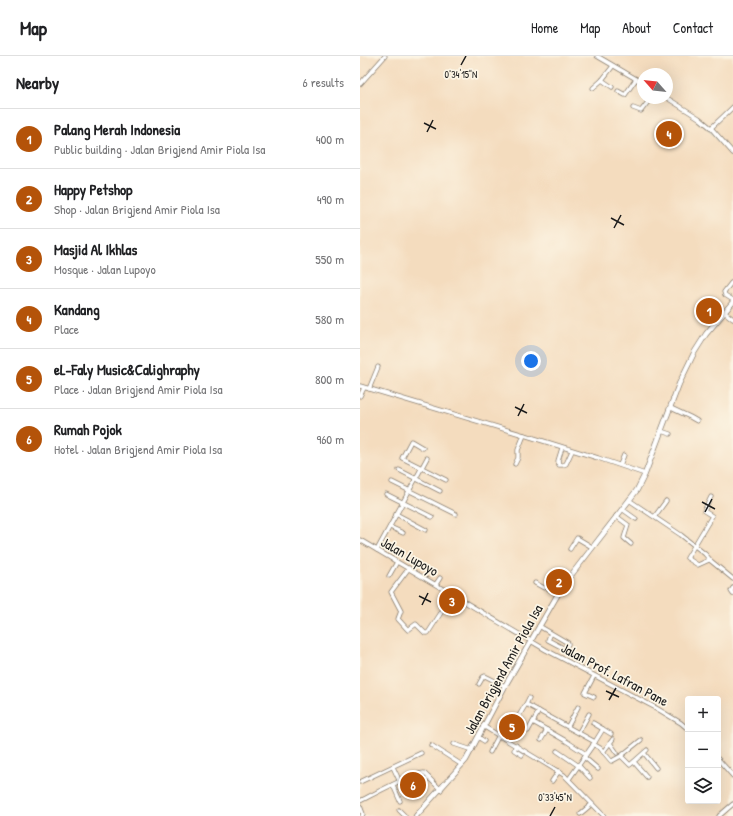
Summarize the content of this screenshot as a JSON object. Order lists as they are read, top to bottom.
{
  "streets": {
    "main road": ["Jalan Brigjend Amir Piola Isa"],
    "street": ["Jalan Lupoyo", "Jalan Prof. Lafran Pane"]
  },
  "crossings": [
    ["Jalan Lupoyo", "Jalan Brigjend Amir Piola Isa"],
    ["Jalan Lupoyo", "Jalan Prof. Lafran Pane"],
    ["Jalan Brigjend Amir Piola Isa", "Jalan Prof. Lafran Pane"]
  ],
  "north": "top left",
  "page": {
    "header": "Map",
    "nav": [
      "Home",
      "Map",
      "About",
      "Contact"
    ],
    "heading": ["Nearby", "6 results"],
    "list": [
      {
        "mark": "1",
        "name": "Palang Merah Indonesia",
        "note": "Public building · Jalan Brigjend Amir Piola Isa",
        "value": "400 m"
      },
      {
        "mark": "2",
        "name": "Happy Petshop",
        "note": "Shop · Jalan Brigjend Amir Piola Isa",
        "value": "490 m"
      },
      {
        "mark": "3",
        "name": "Masjid Al Ikhlas",
        "note": "Mosque · Jalan Lupoyo",
        "value": "550 m"
      },
      {
        "mark": "4",
        "name": "Kandang",
        "note": "Place",
        "value": "580 m"
      },
      {
        "mark": "5",
        "name": "eL-Faly Music&Calighraphy",
        "note": "Place · Jalan Brigjend Amir Piola Isa",
        "value": "800 m"
      },
      {
        "mark": "6",
        "name": "Rumah Pojok",
        "note": "Hotel · Jalan Brigjend Amir Piola Isa",
        "value": "960 m"
      }
    ],
    "pins": [
      "4",
      "1",
      "2",
      "3",
      "5",
      "6"
    ],
    "map_buttons": ["+", "−"]
  },
  "coordinates": ["0°34'15\"N", "0°33'45\"N"]
}
